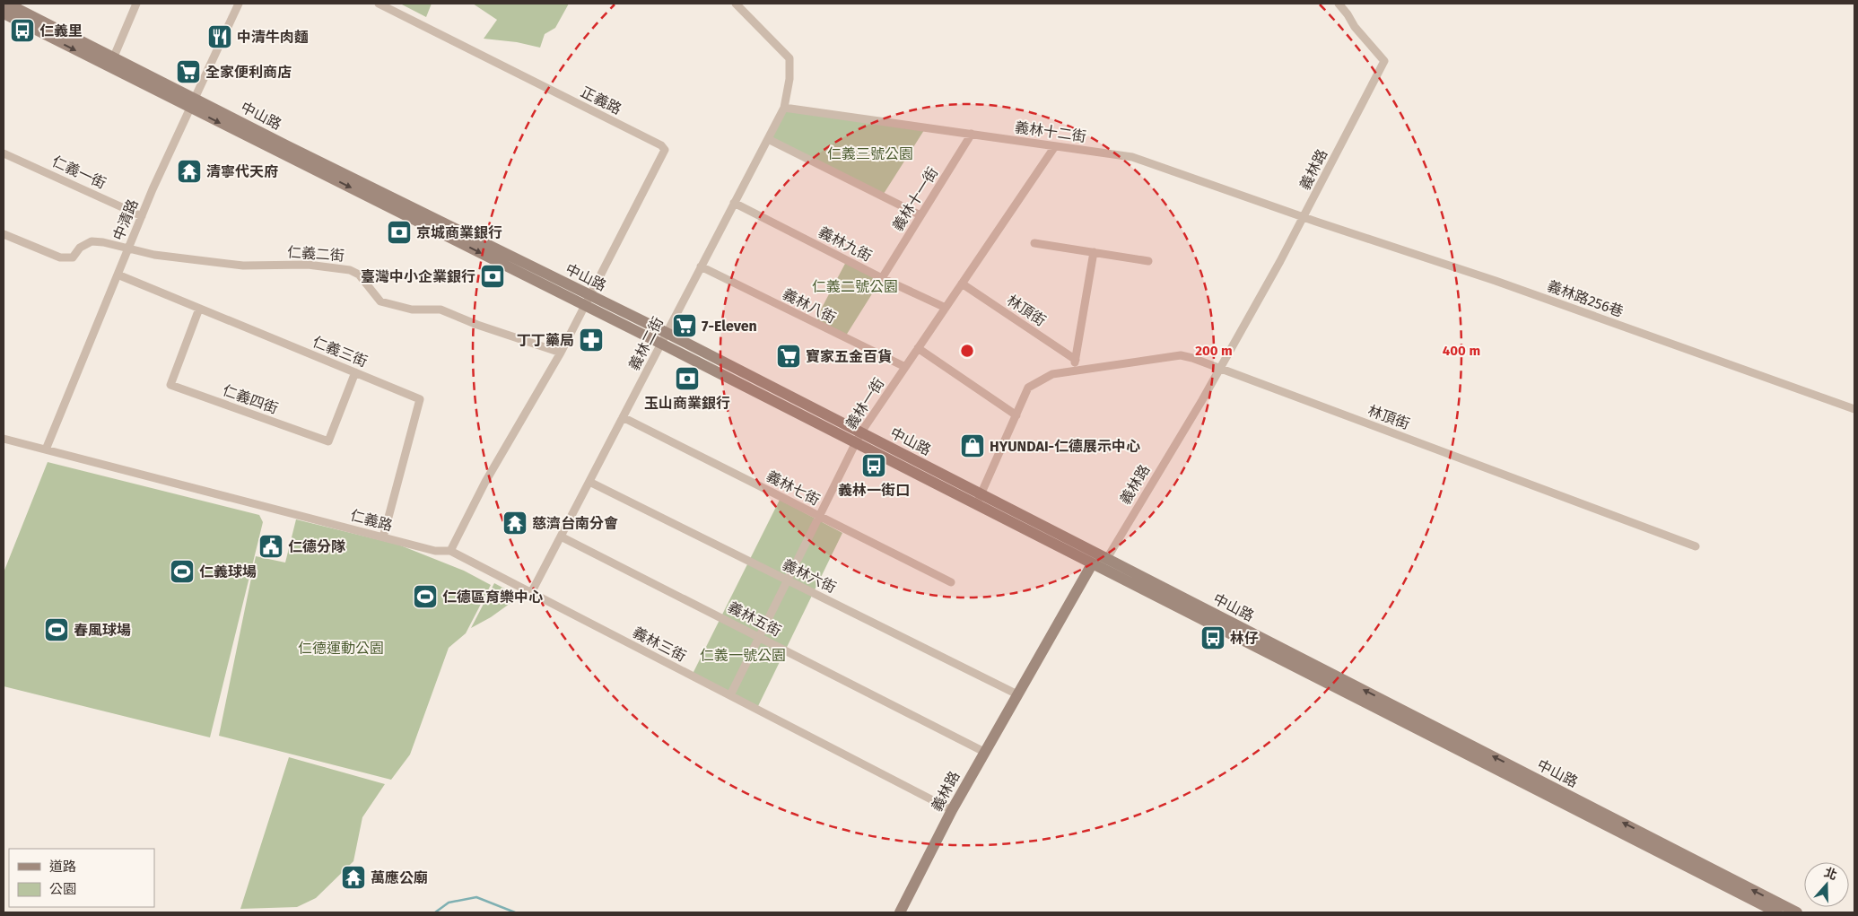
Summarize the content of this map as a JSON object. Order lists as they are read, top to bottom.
{
  "streets": {
    "main road": ["中山路", "義林路"],
    "street": [
      "正義路",
      "義林十二街",
      "仁義一街",
      "義林十一街",
      "中清路",
      "義林九街",
      "仁義二街",
      "義林路256巷",
      "義林八街",
      "林頂街",
      "義林二街",
      "仁義三街",
      "仁義四街",
      "義林一街",
      "義林七街",
      "仁義路",
      "義林六街",
      "義林五街",
      "義林三街"
    ]
  },
  "crossings": [
    ["正義路", "中山路"],
    ["中山路", "義林路"],
    ["中山路", "中清路"],
    ["中山路", "林頂街"],
    ["中山路", "義林二街"],
    ["中山路", "義林一街"],
    ["義林十二街", "義林路"],
    ["義林十二街", "義林十一街"],
    ["義林十二街", "義林路256巷"],
    ["義林十二街", "義林二街"],
    ["義林十二街", "義林一街"],
    ["義林路", "義林路256巷"],
    ["義林路", "林頂街"],
    ["義林路", "義林六街"],
    ["義林路", "義林五街"],
    ["義林路", "義林三街"],
    ["仁義一街", "中清路"],
    ["義林十一街", "義林九街"],
    ["中清路", "仁義二街"],
    ["中清路", "仁義三街"],
    ["中清路", "仁義路"],
    ["義林九街", "義林二街"],
    ["義林九街", "義林一街"],
    ["義林八街", "義林二街"],
    ["義林八街", "義林一街"],
    ["林頂街", "義林一街"],
    ["義林二街", "義林七街"],
    ["義林二街", "義林六街"],
    ["義林二街", "義林五街"],
    ["義林二街", "義林三街"],
    ["仁義三街", "仁義四街"],
    ["仁義三街", "仁義路"],
    ["義林一街", "義林七街"],
    ["義林一街", "義林六街"],
    ["義林一街", "義林五街"],
    ["義林一街", "義林三街"],
    ["仁義路", "義林三街"]
  ],
  "parks": [
    "仁義三號公園",
    "仁義二號公園",
    "仁德運動公園",
    "仁義一號公園"
  ],
  "places": {
    "bus stop": ["仁義里", "義林一街口", "林仔"],
    "restaurant": ["中清牛肉麵"],
    "supermarket": ["全家便利商店", "7-Eleven", "寶家五金百貨"],
    "temple": ["清寧代天府", "慈濟台南分會", "萬應公廟"],
    "bank": ["京城商業銀行", "臺灣中小企業銀行", "玉山商業銀行"],
    "pharmacy": ["丁丁藥局"],
    "shop": ["HYUNDAI-仁德展示中心"],
    "public building": ["仁德分隊"],
    "sports": ["仁義球場", "仁德區育樂中心", "春風球場"]
  },
  "legend": ["道路", "公園"],
  "north": "top",
  "rings": ["200 m", "400 m"]
}
